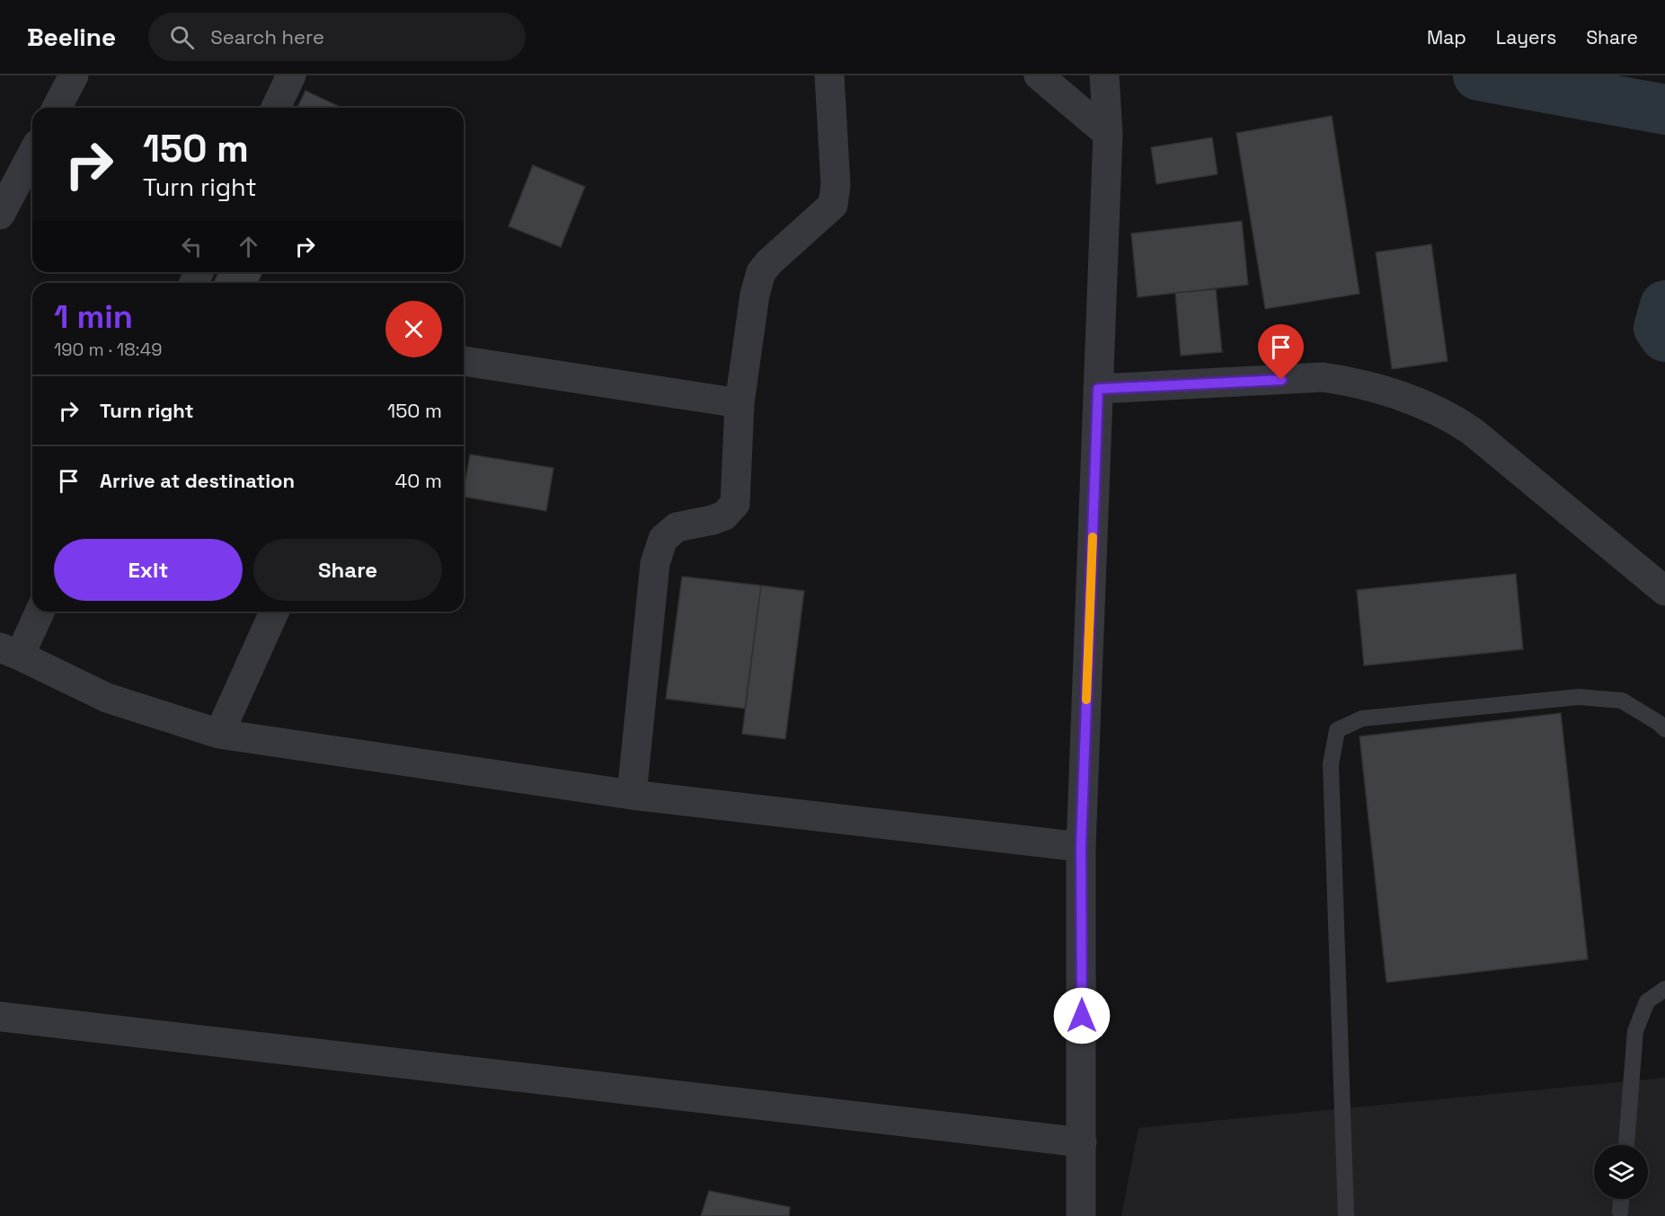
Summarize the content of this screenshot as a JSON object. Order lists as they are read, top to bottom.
{
  "page": {
    "header": "Beeline",
    "search": "Search here",
    "nav": ["Map", "Layers", "Share"],
    "turn": ["150 m", "Turn right"],
    "heading": ["1 min", "190 m · 18:49"],
    "list": [
      {
        "name": "Turn right",
        "value": "150 m"
      },
      {
        "name": "Arrive at destination",
        "value": "40 m"
      }
    ],
    "buttons": ["Exit", "Share"]
  }
}
